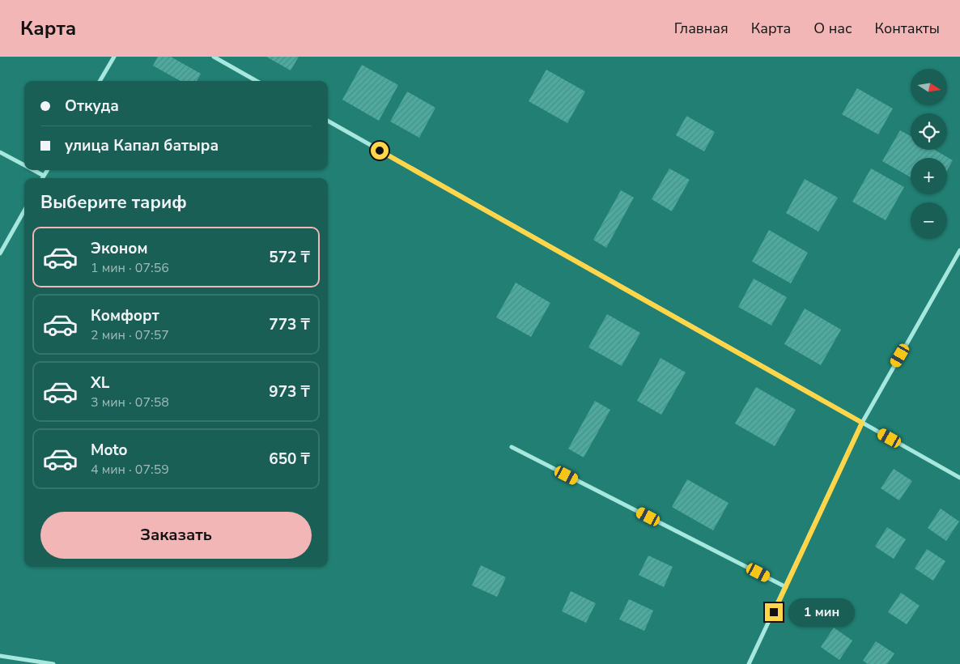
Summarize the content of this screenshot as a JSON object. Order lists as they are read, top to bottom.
{
  "north": "right",
  "page": {
    "header": "Карта",
    "nav": [
      "Главная",
      "Карта",
      "О нас",
      "Контакты"
    ],
    "map_buttons": ["+", "−"],
    "banner": ["Откуда", "улица Капал батыра"],
    "heading": "Выберите тариф",
    "list": [
      {
        "name": "Эконом",
        "note": "1 мин · 07:56",
        "value": "572 ₸"
      },
      {
        "name": "Комфорт",
        "note": "2 мин · 07:57",
        "value": "773 ₸"
      },
      {
        "name": "XL",
        "note": "3 мин · 07:58",
        "value": "973 ₸"
      },
      {
        "name": "Moto",
        "note": "4 мин · 07:59",
        "value": "650 ₸"
      }
    ],
    "buttons": "Заказать",
    "bubble": "1 мин"
  }
}
